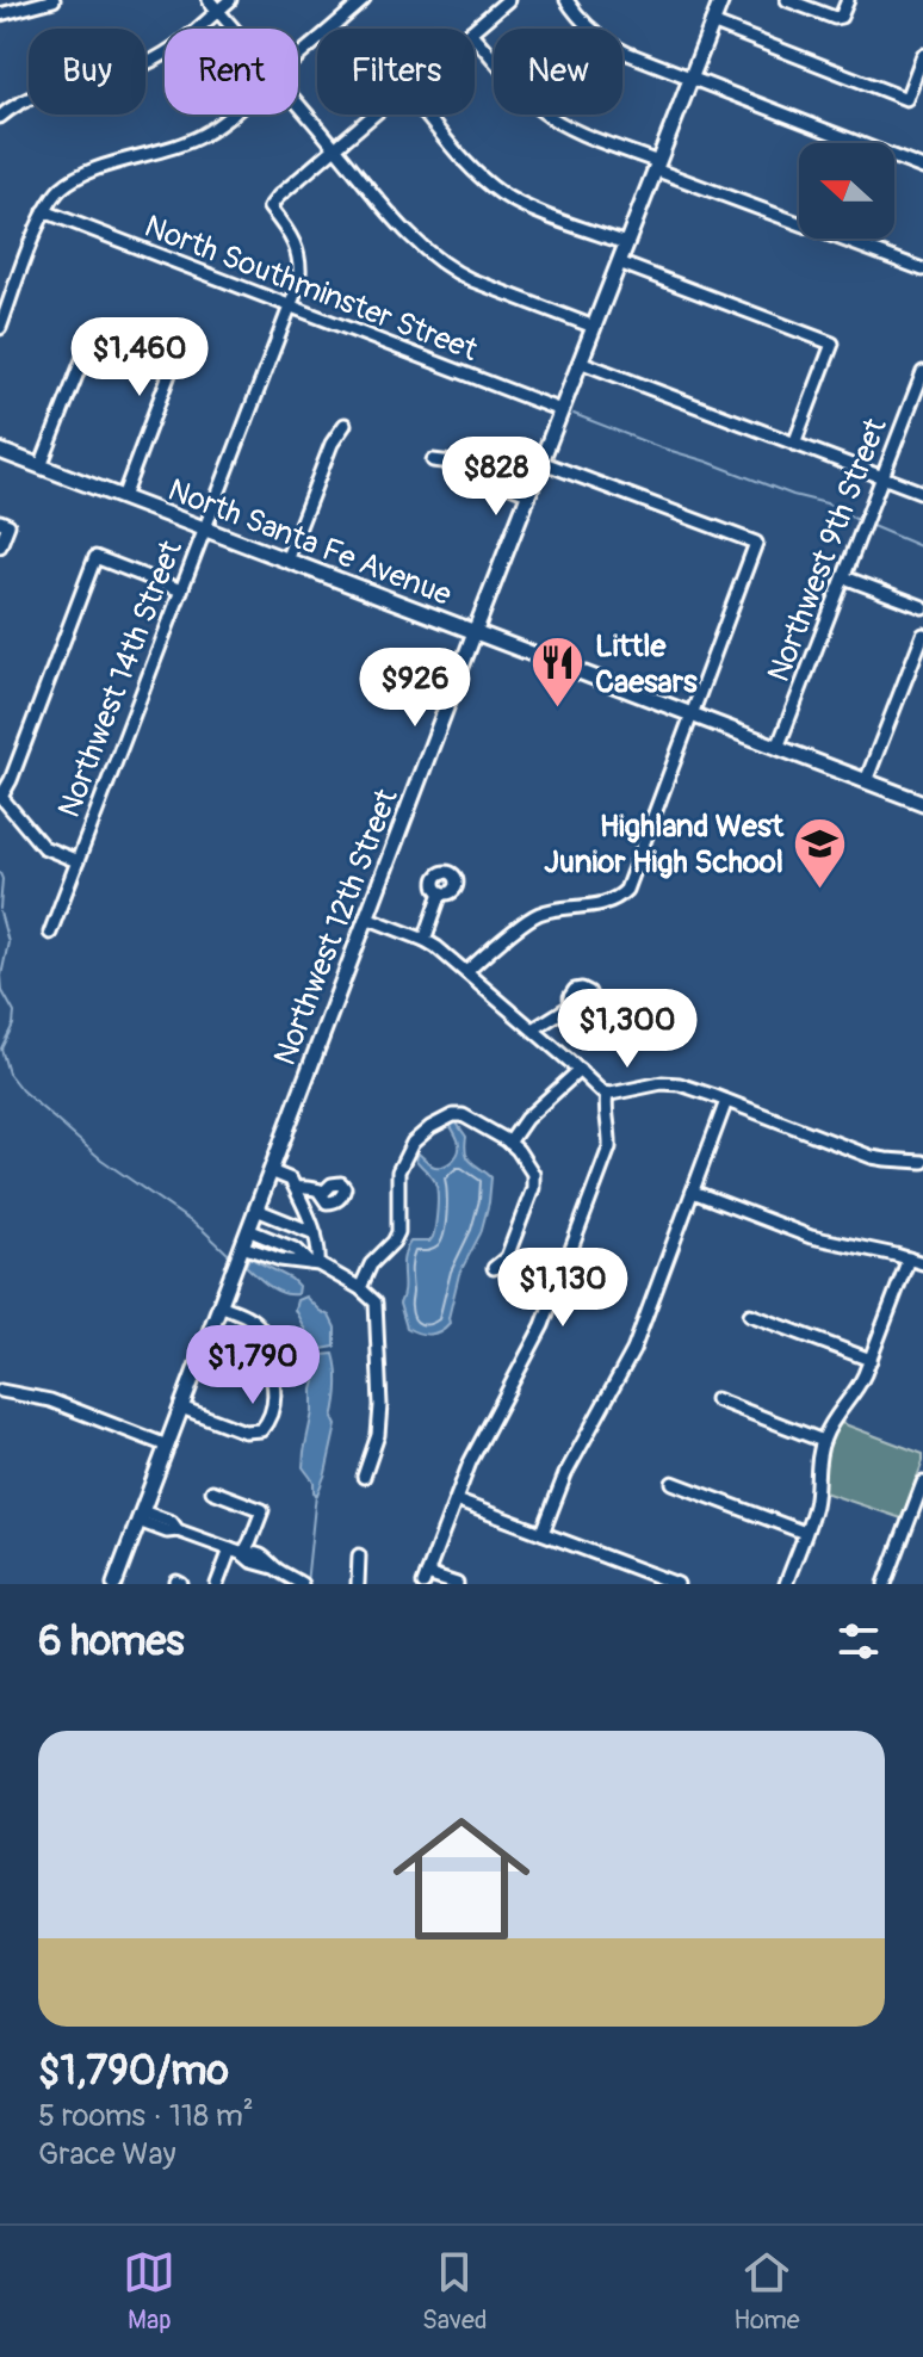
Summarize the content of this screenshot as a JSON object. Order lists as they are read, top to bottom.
{
  "streets": {
    "main road": ["North Santa Fe Avenue", "Northwest 12th Street"],
    "street": ["North Southminster Street", "Northwest 9th Street", "Northwest 14th Street"]
  },
  "crossings": [
    ["North Southminster Street", "Northwest 14th Street"],
    ["North Southminster Street", "Northwest 12th Street"],
    ["North Santa Fe Avenue", "Northwest 9th Street"],
    ["North Santa Fe Avenue", "Northwest 14th Street"],
    ["North Santa Fe Avenue", "Northwest 12th Street"]
  ],
  "places": {
    "restaurant": ["Little Caesars"],
    "school or university": ["Highland West Junior High School"]
  },
  "north": "left",
  "page": {
    "chip": [
      "Buy",
      "Rent",
      "Filters",
      "New"
    ],
    "price": [
      "$1,460",
      "$828",
      "$926",
      "$1,300",
      "$1,130",
      "$1,790"
    ],
    "heading": "6 homes",
    "list": [
      {
        "name": "$1,790/mo",
        "note": "5 rooms · 118 m² · Grace Way"
      }
    ],
    "tabs": ["Map", "Saved", "Home"]
  }
}
